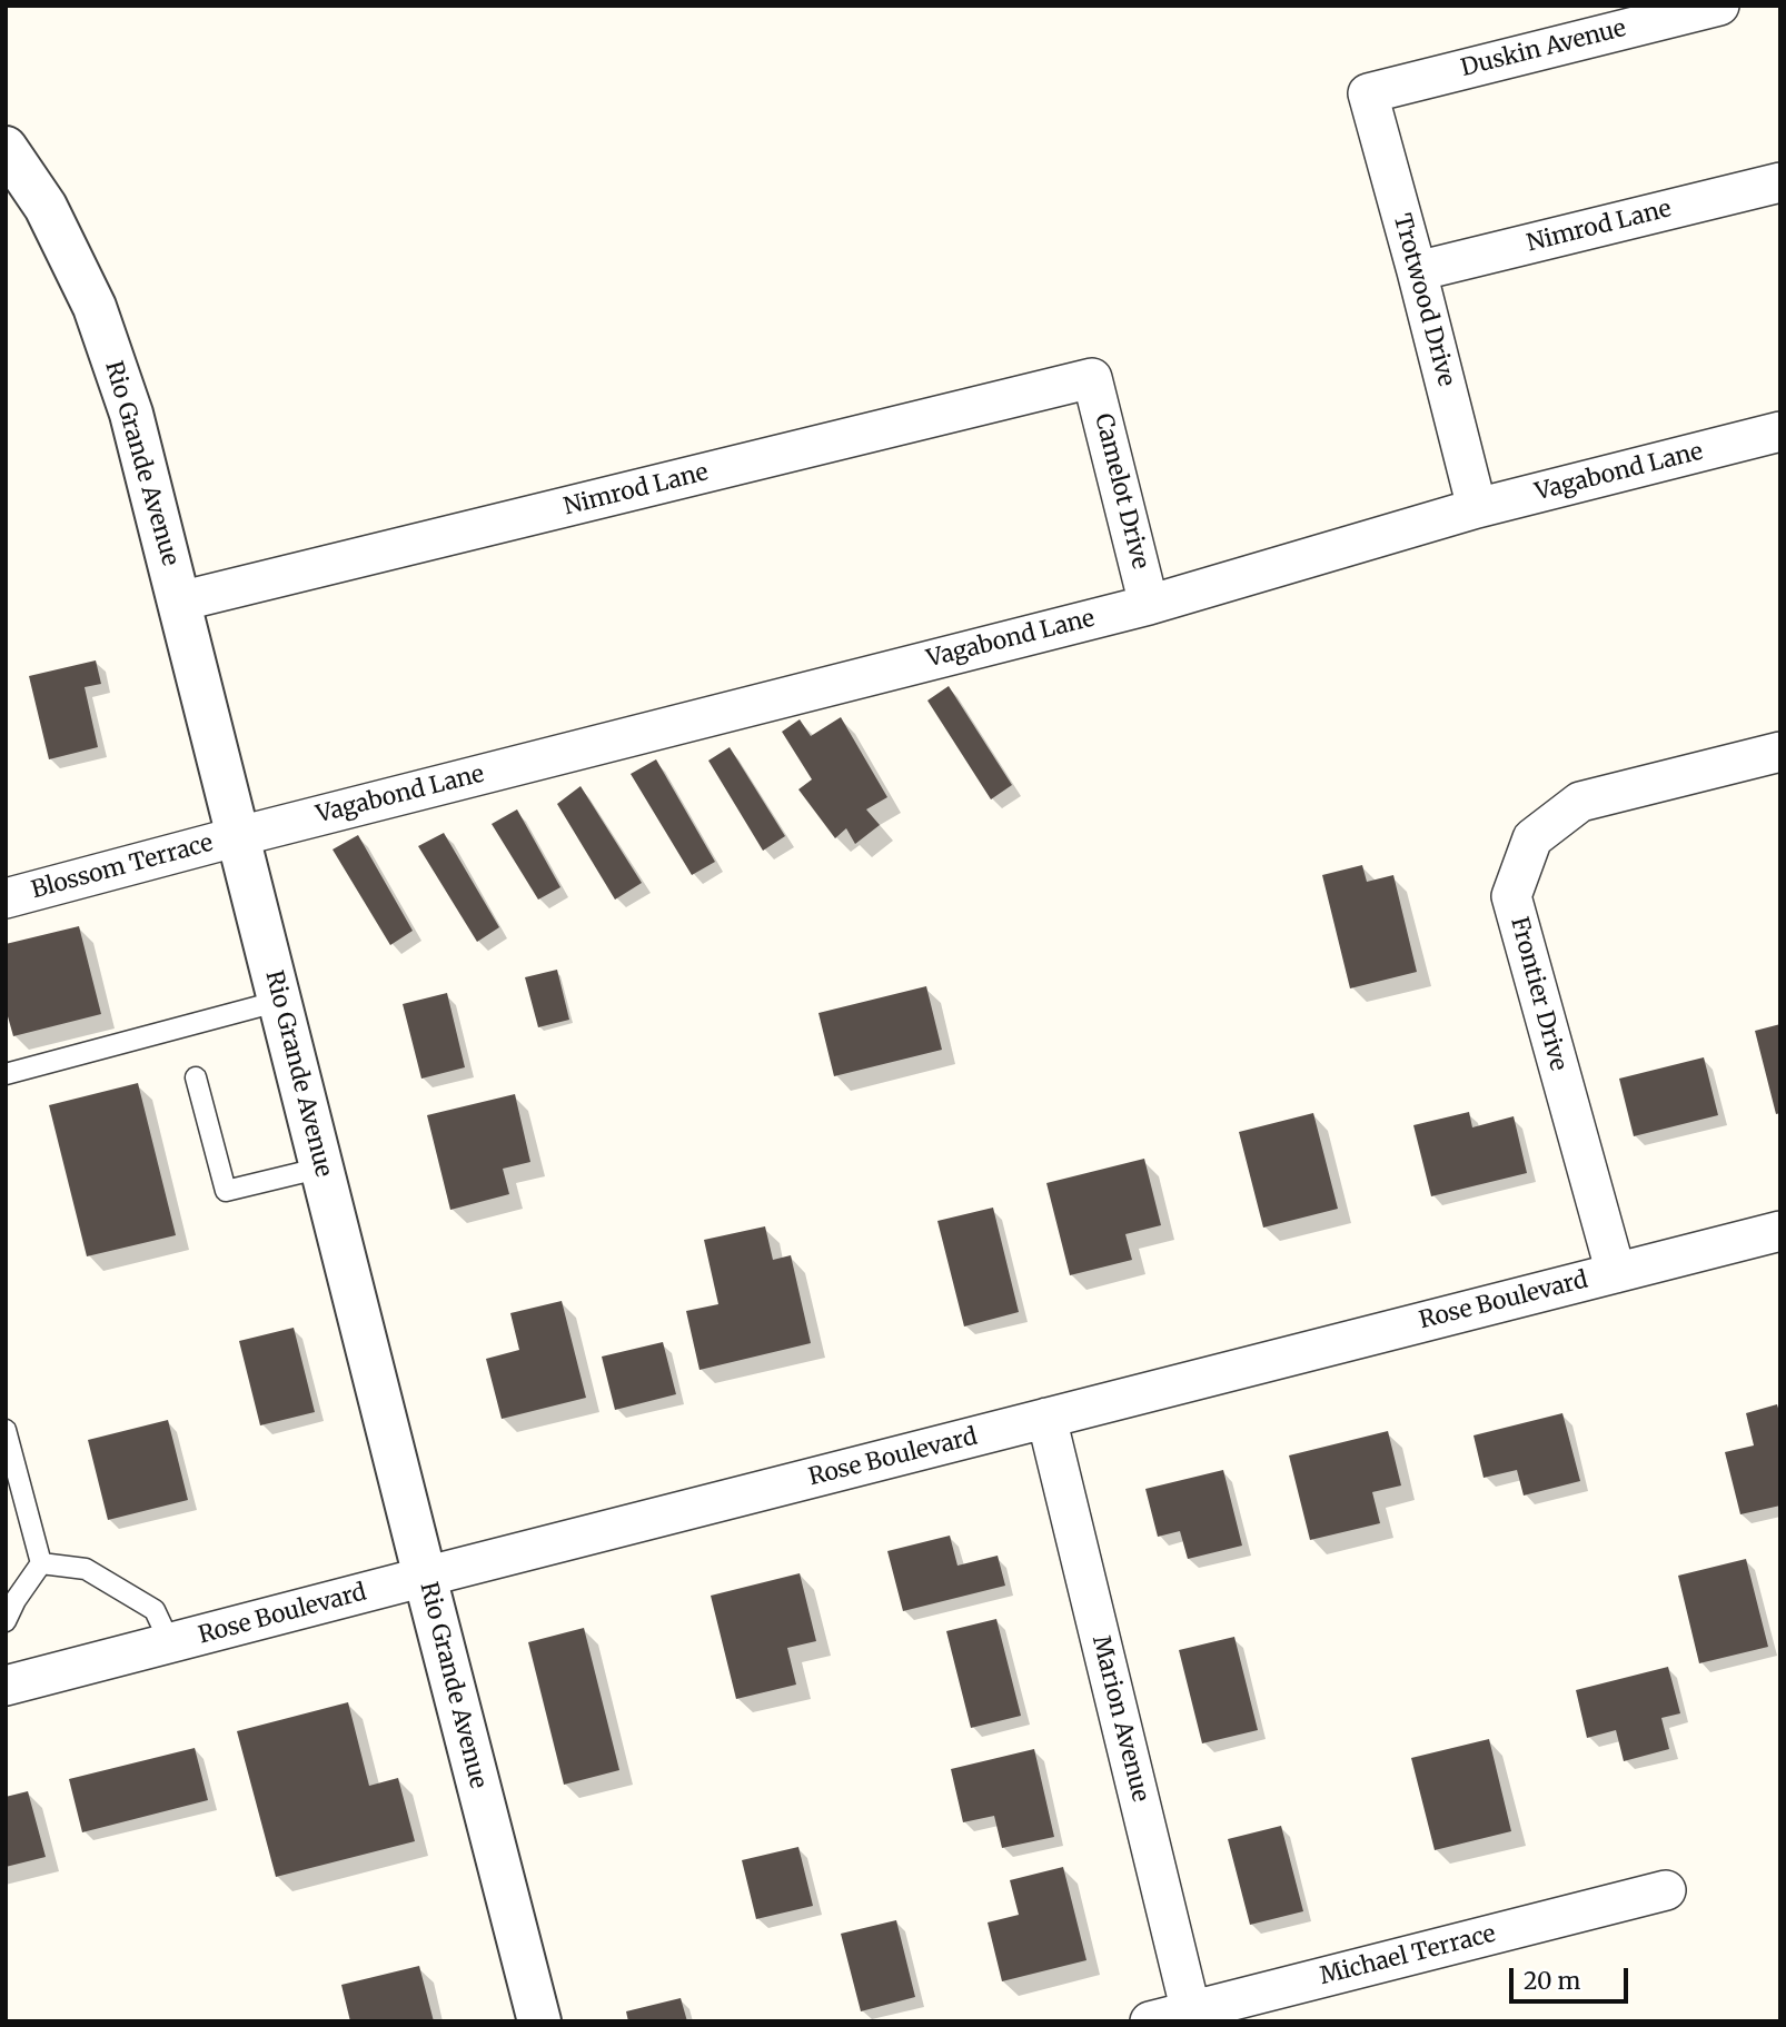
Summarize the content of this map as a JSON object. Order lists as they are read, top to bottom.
{
  "streets": {
    "street": [
      "Duskin Avenue",
      "Nimrod Lane",
      "Trotwood Drive",
      "Rio Grande Avenue",
      "Vagabond Lane",
      "Camelot Drive",
      "Blossom Terrace",
      "Frontier Drive",
      "Rose Boulevard",
      "Marion Avenue",
      "Michael Terrace"
    ]
  },
  "crossings": [
    ["Duskin Avenue", "Trotwood Drive"],
    ["Nimrod Lane", "Trotwood Drive"],
    ["Nimrod Lane", "Rio Grande Avenue"],
    ["Nimrod Lane", "Camelot Drive"],
    ["Trotwood Drive", "Vagabond Lane"],
    ["Rio Grande Avenue", "Vagabond Lane"],
    ["Rio Grande Avenue", "Blossom Terrace"],
    ["Rio Grande Avenue", "Rose Boulevard"],
    ["Vagabond Lane", "Camelot Drive"],
    ["Vagabond Lane", "Blossom Terrace"],
    ["Frontier Drive", "Rose Boulevard"],
    ["Rose Boulevard", "Marion Avenue"],
    ["Marion Avenue", "Michael Terrace"]
  ],
  "scale_bar": "20 m"
}
